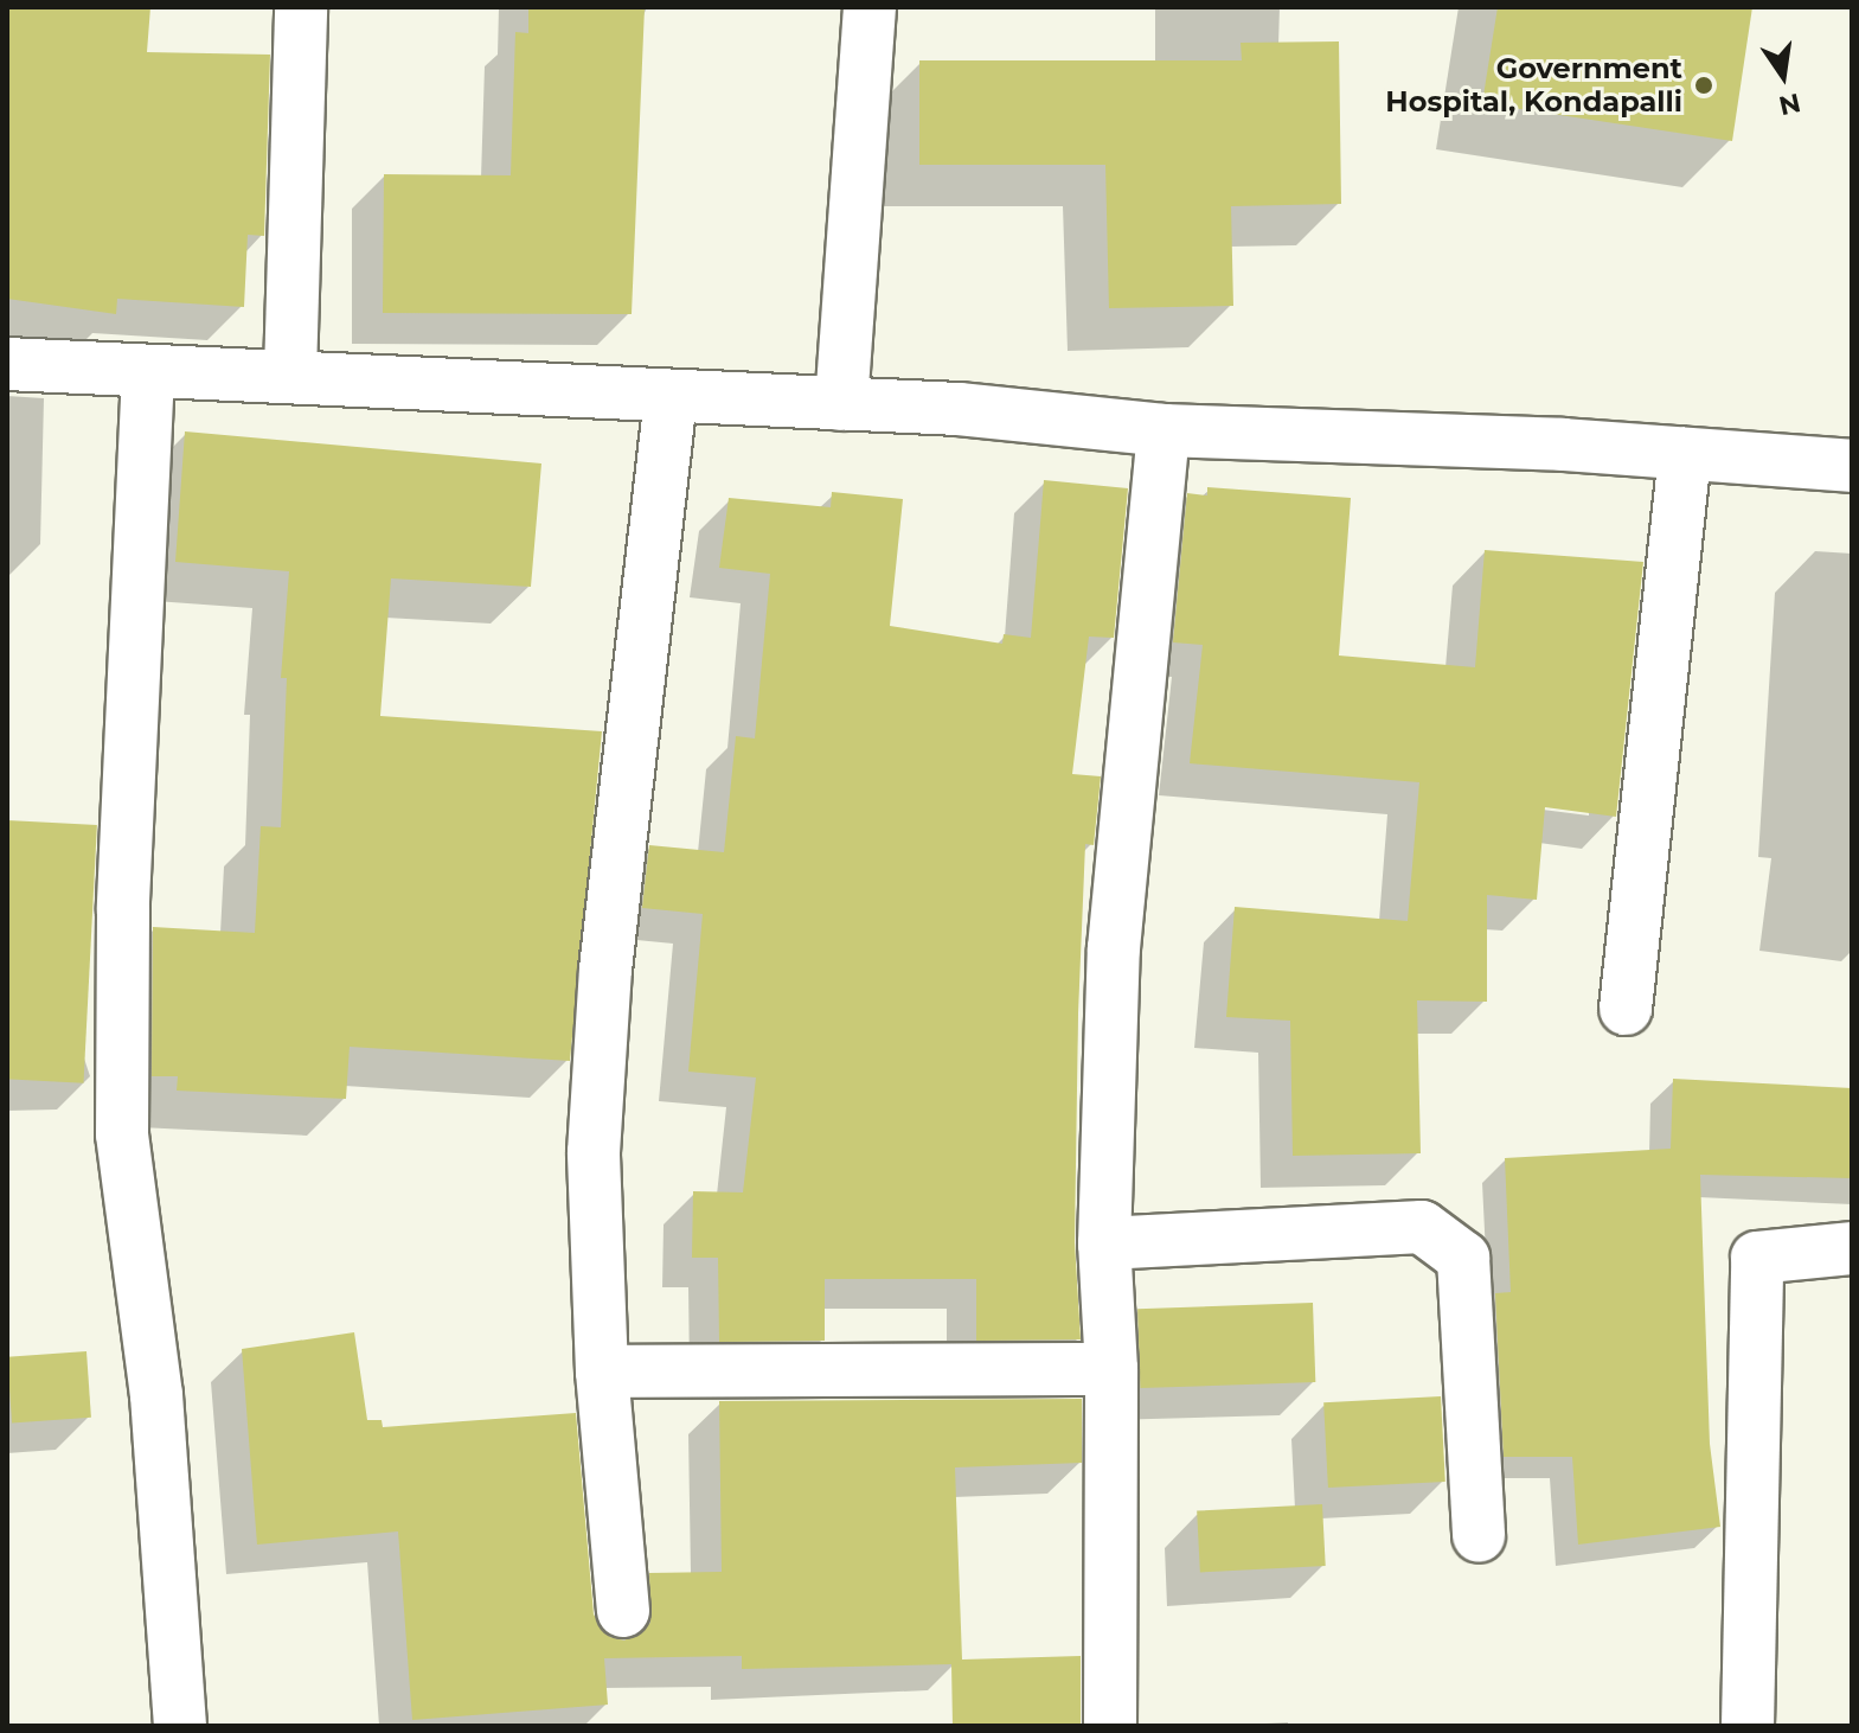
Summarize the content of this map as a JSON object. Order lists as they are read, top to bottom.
{
  "places": ["Government Hospital, Kondapalli"],
  "north": "bottom"
}
